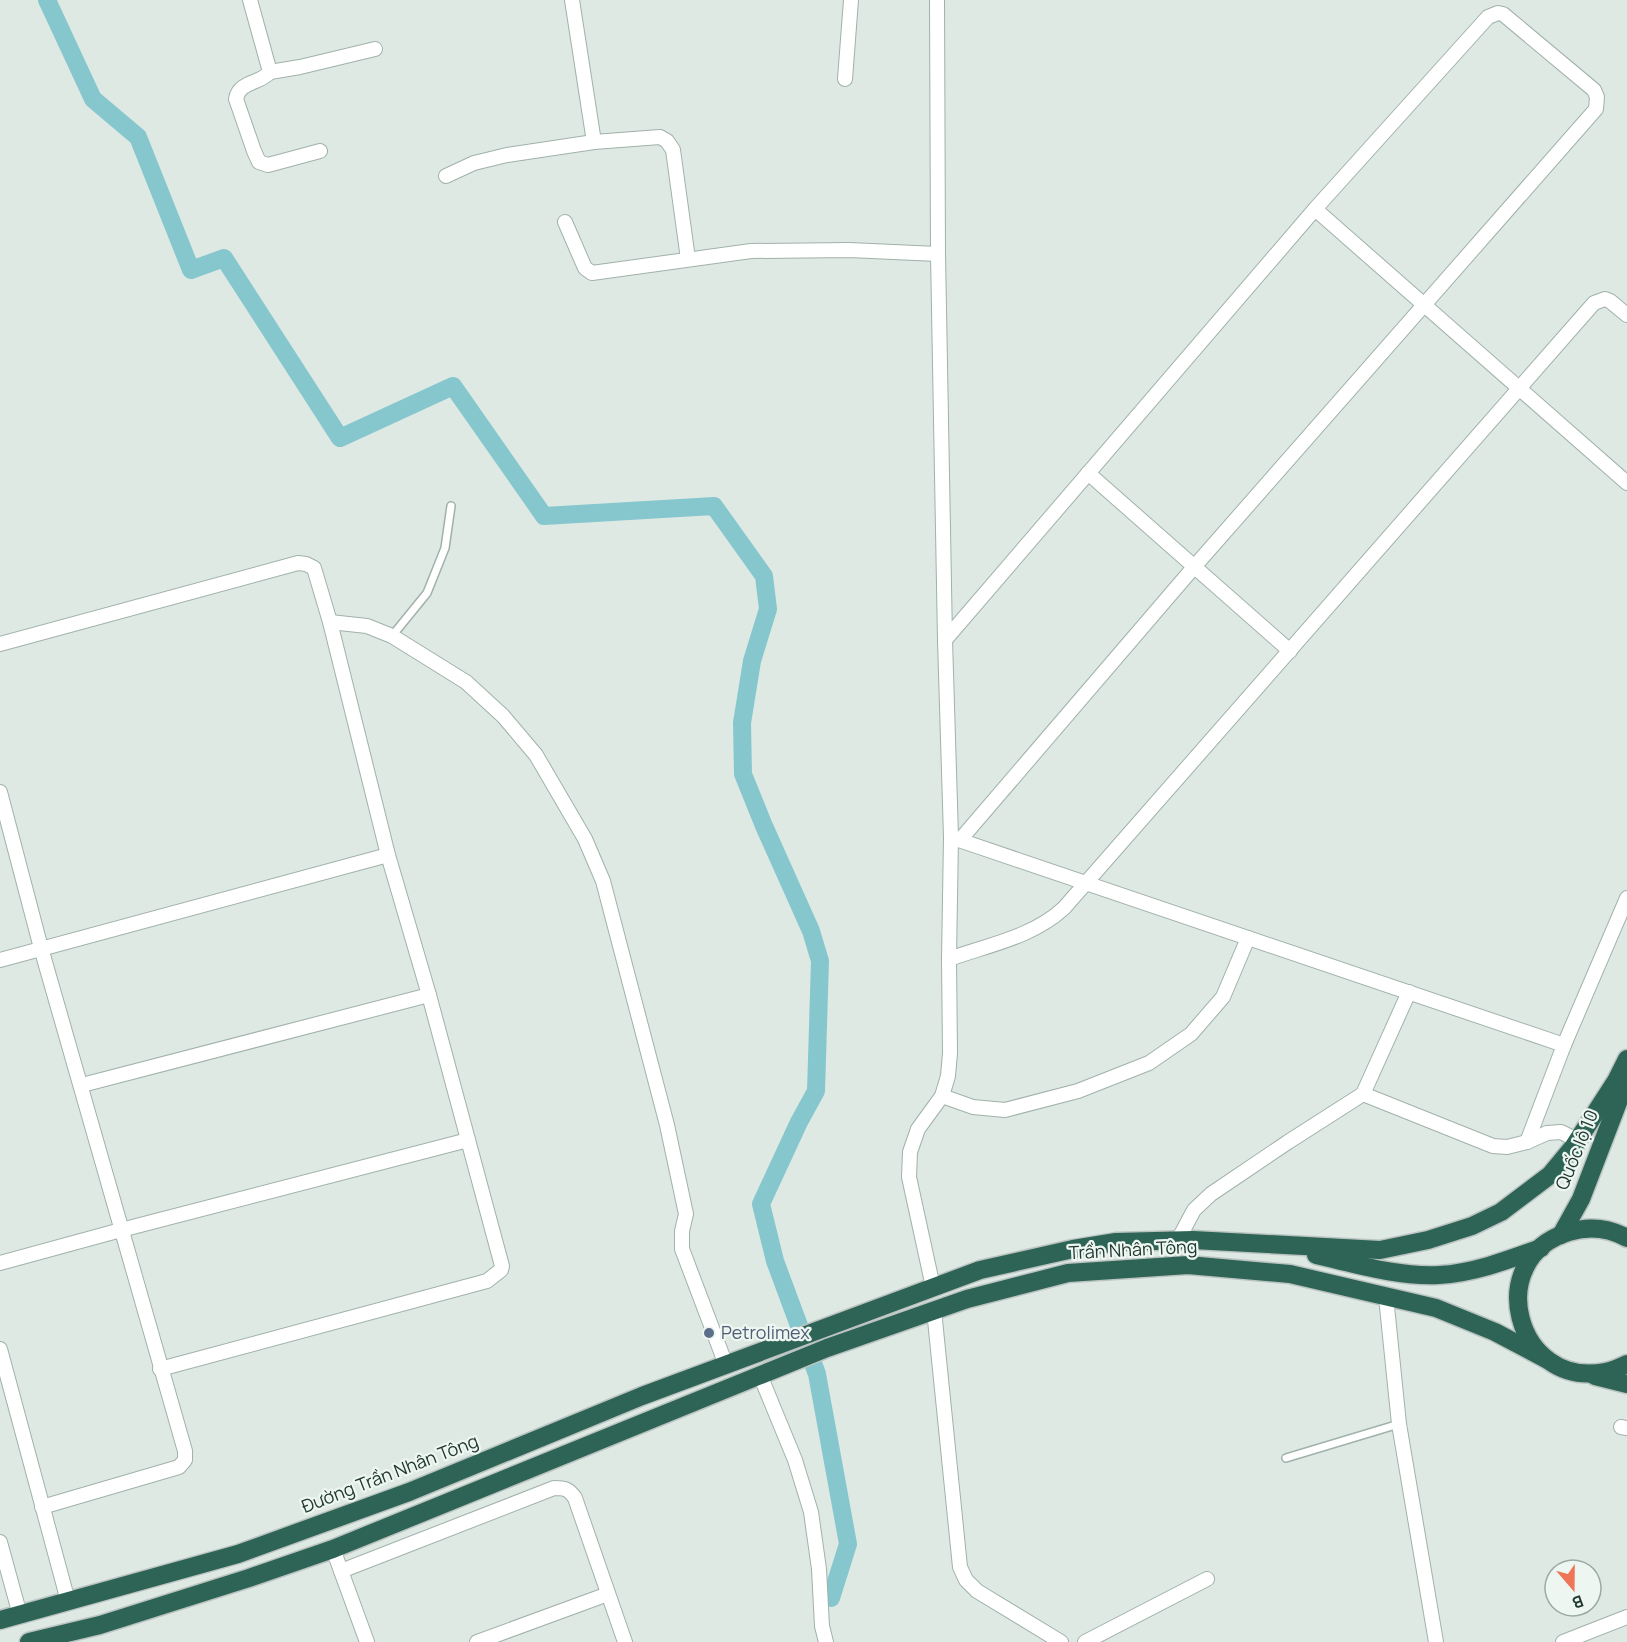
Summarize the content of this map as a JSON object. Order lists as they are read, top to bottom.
{
  "streets": {
    "highway": ["Quốc lộ 10", "Trần Nhân Tông", "Đường Trần Nhân Tông"]
  },
  "crossings": [
    ["Trần Nhân Tông", "Đường Trần Nhân Tông"]
  ],
  "places": ["Petrolimex"],
  "north": "bottom"
}
